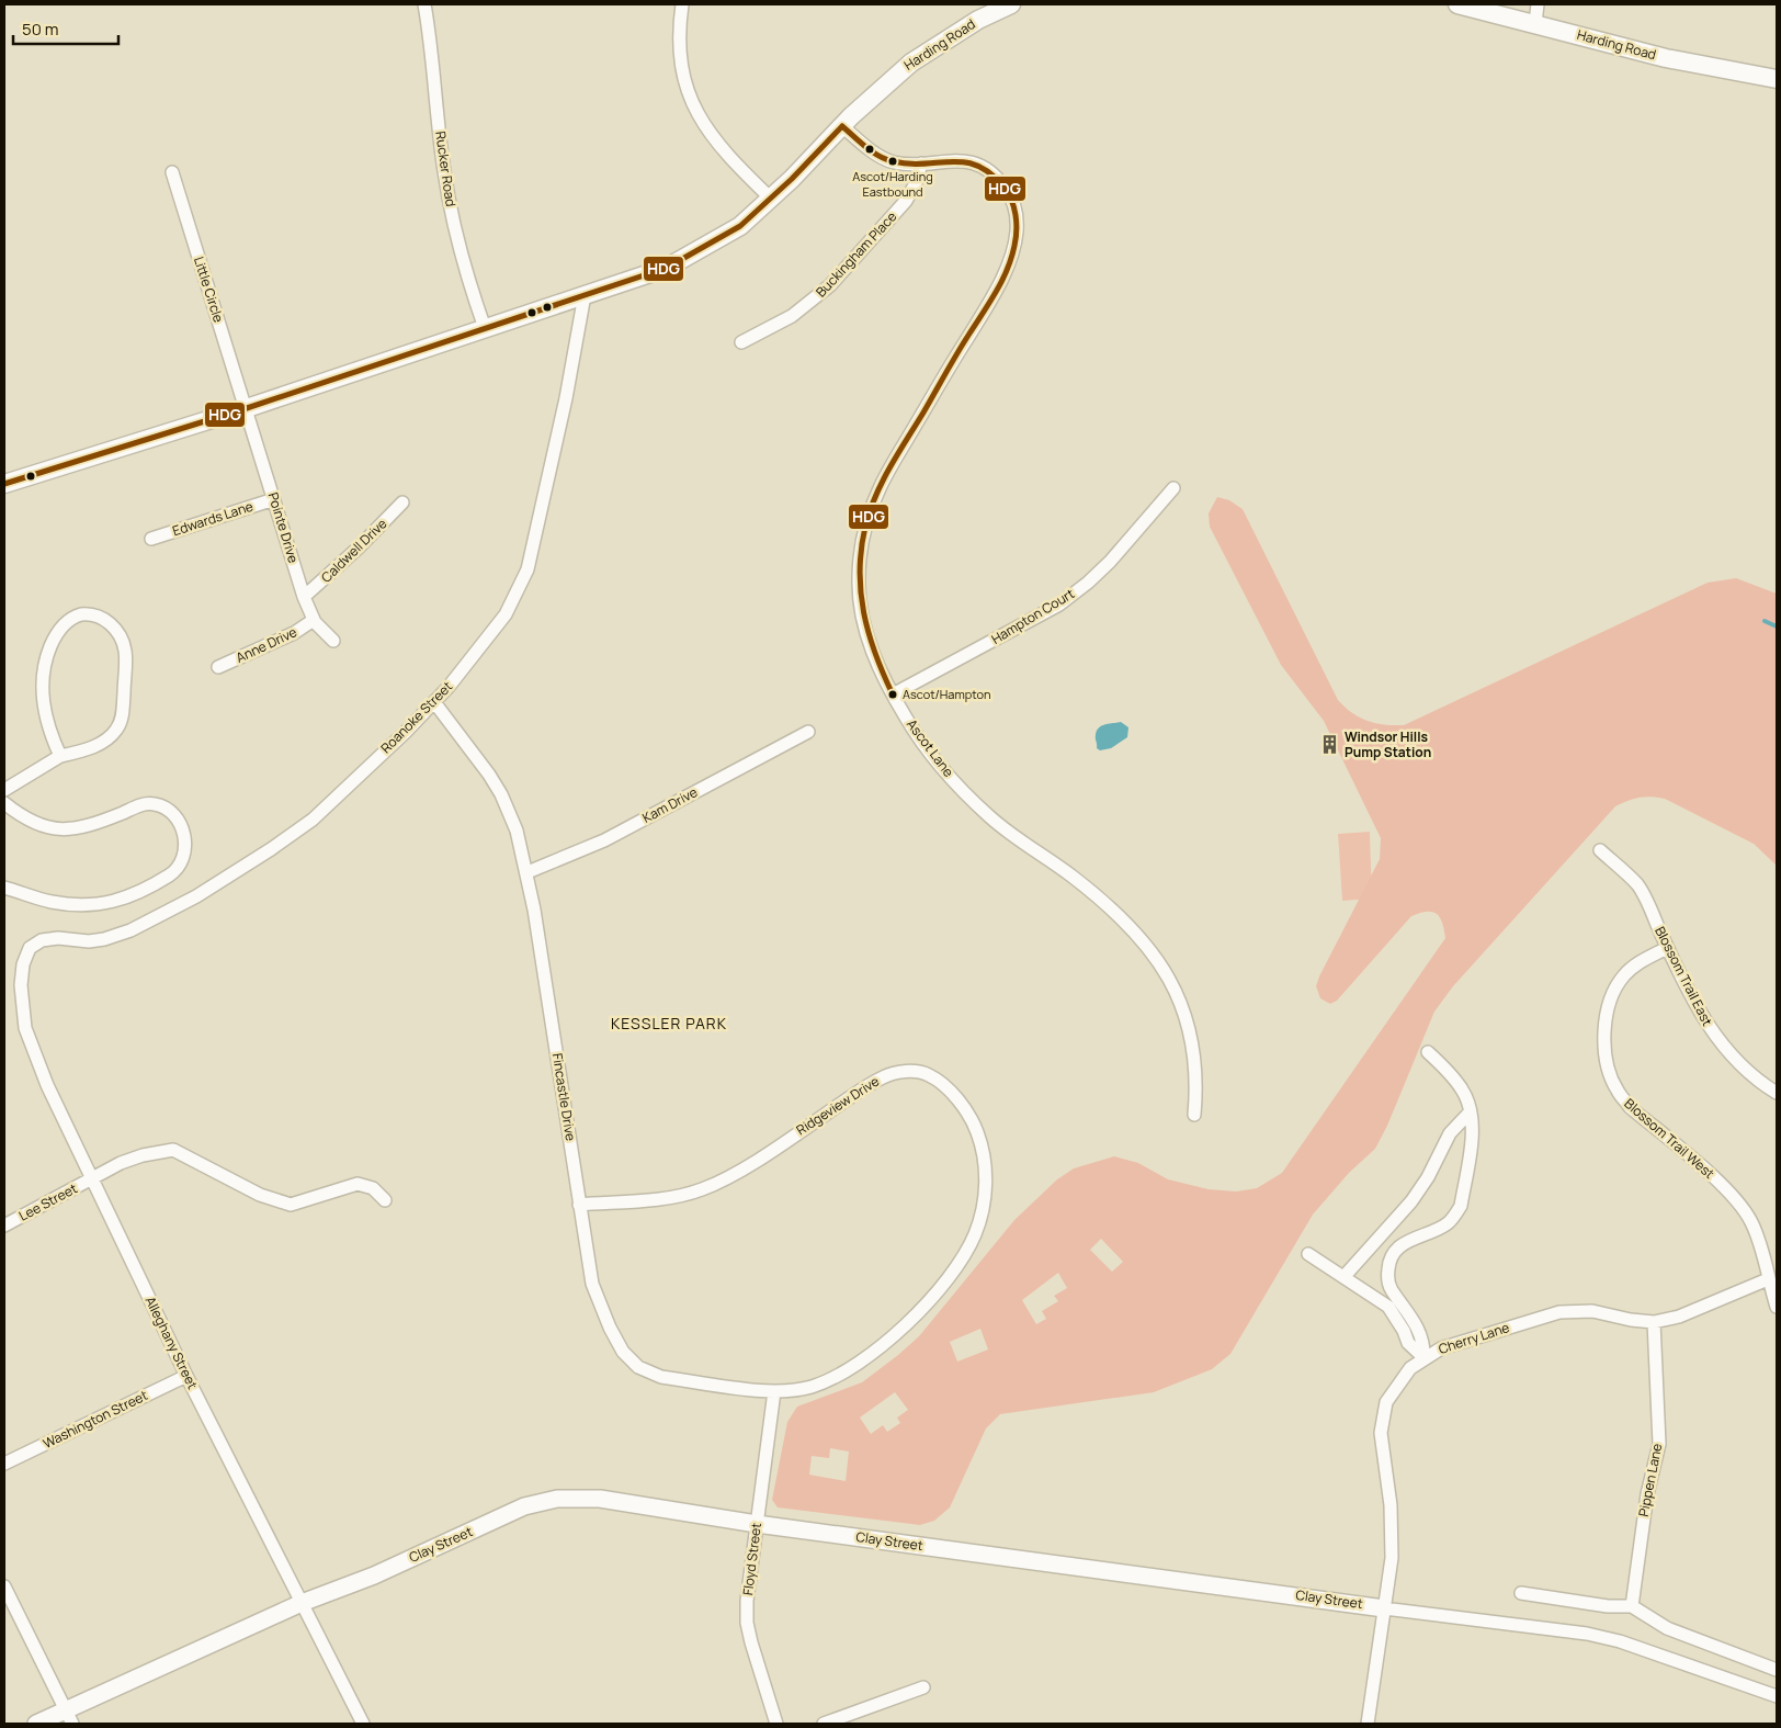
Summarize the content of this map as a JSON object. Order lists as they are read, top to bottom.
{
  "streets": {
    "main road": ["Harding Road"],
    "street": [
      "Rucker Road",
      "Buckingham Place",
      "Little Circle",
      "Edwards Lane",
      "Pointe Drive",
      "Caldwell Drive",
      "Hampton Court",
      "Anne Drive",
      "Roanoke Street",
      "Ascot Lane",
      "Kam Drive",
      "Blossom Trail East",
      "Fincastle Drive",
      "Ridgeview Drive",
      "Blossom Trail West",
      "Lee Street",
      "Cherry Lane",
      "Alleghany Street",
      "Washington Street",
      "Pippen Lane",
      "Clay Street",
      "Floyd Street"
    ]
  },
  "crossings": [
    ["Harding Road", "Rucker Road"],
    ["Harding Road", "Little Circle"],
    ["Harding Road", "Pointe Drive"],
    ["Harding Road", "Roanoke Street"],
    ["Harding Road", "Ascot Lane"],
    ["Buckingham Place", "Ascot Lane"],
    ["Little Circle", "Pointe Drive"],
    ["Edwards Lane", "Pointe Drive"],
    ["Pointe Drive", "Caldwell Drive"],
    ["Pointe Drive", "Anne Drive"],
    ["Hampton Court", "Ascot Lane"],
    ["Roanoke Street", "Fincastle Drive"],
    ["Roanoke Street", "Alleghany Street"],
    ["Kam Drive", "Fincastle Drive"],
    ["Blossom Trail East", "Blossom Trail West"],
    ["Fincastle Drive", "Ridgeview Drive"],
    ["Fincastle Drive", "Floyd Street"],
    ["Ridgeview Drive", "Floyd Street"],
    ["Blossom Trail West", "Cherry Lane"],
    ["Lee Street", "Alleghany Street"],
    ["Cherry Lane", "Pippen Lane"],
    ["Cherry Lane", "Clay Street"],
    ["Alleghany Street", "Washington Street"],
    ["Alleghany Street", "Clay Street"],
    ["Clay Street", "Floyd Street"]
  ],
  "districts": ["KESSLER PARK"],
  "places": {
    "other": ["Ascot/Harding Eastbound", "Ascot/Hampton"],
    "building": ["Windsor Hills Pump Station"]
  },
  "lines": ["transit line HDG"],
  "scale_bar": "50 m"
}
